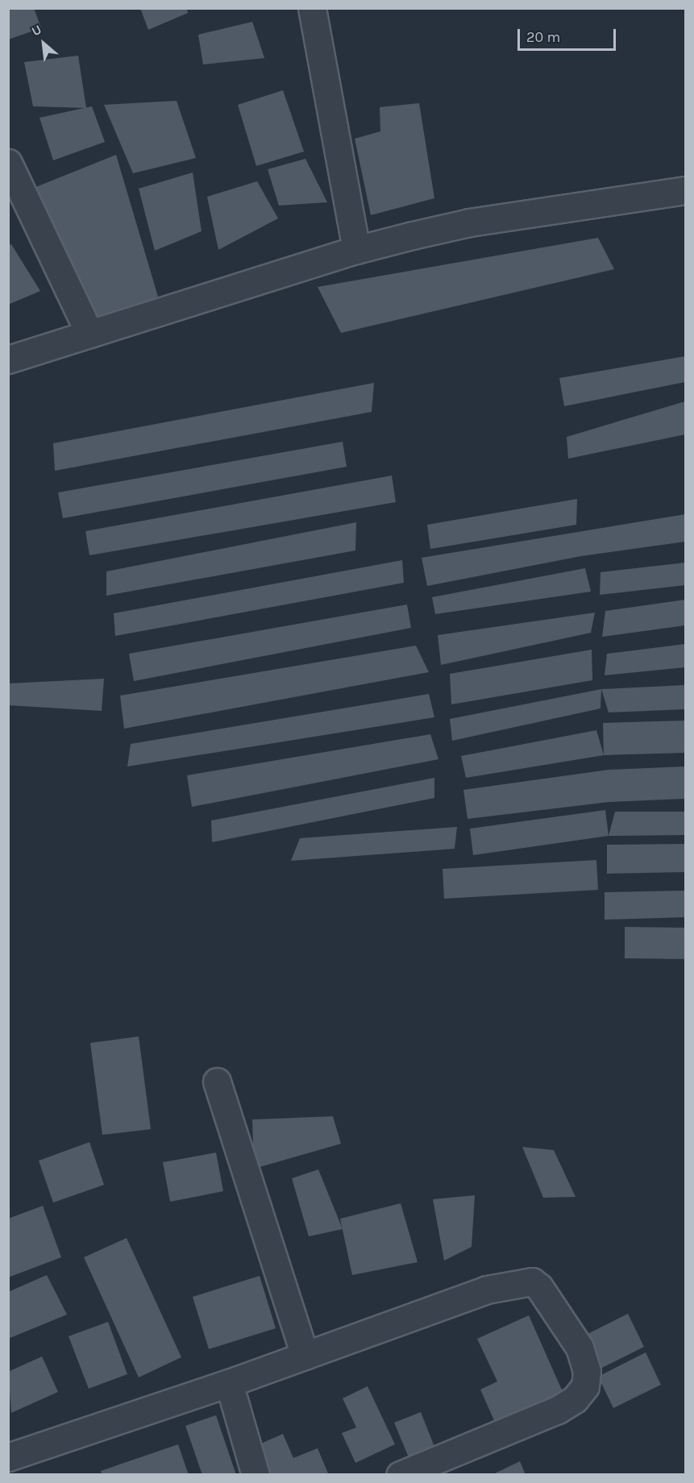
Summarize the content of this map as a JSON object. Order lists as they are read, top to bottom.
{
  "scale_bar": "20 m",
  "north": "top left"
}
